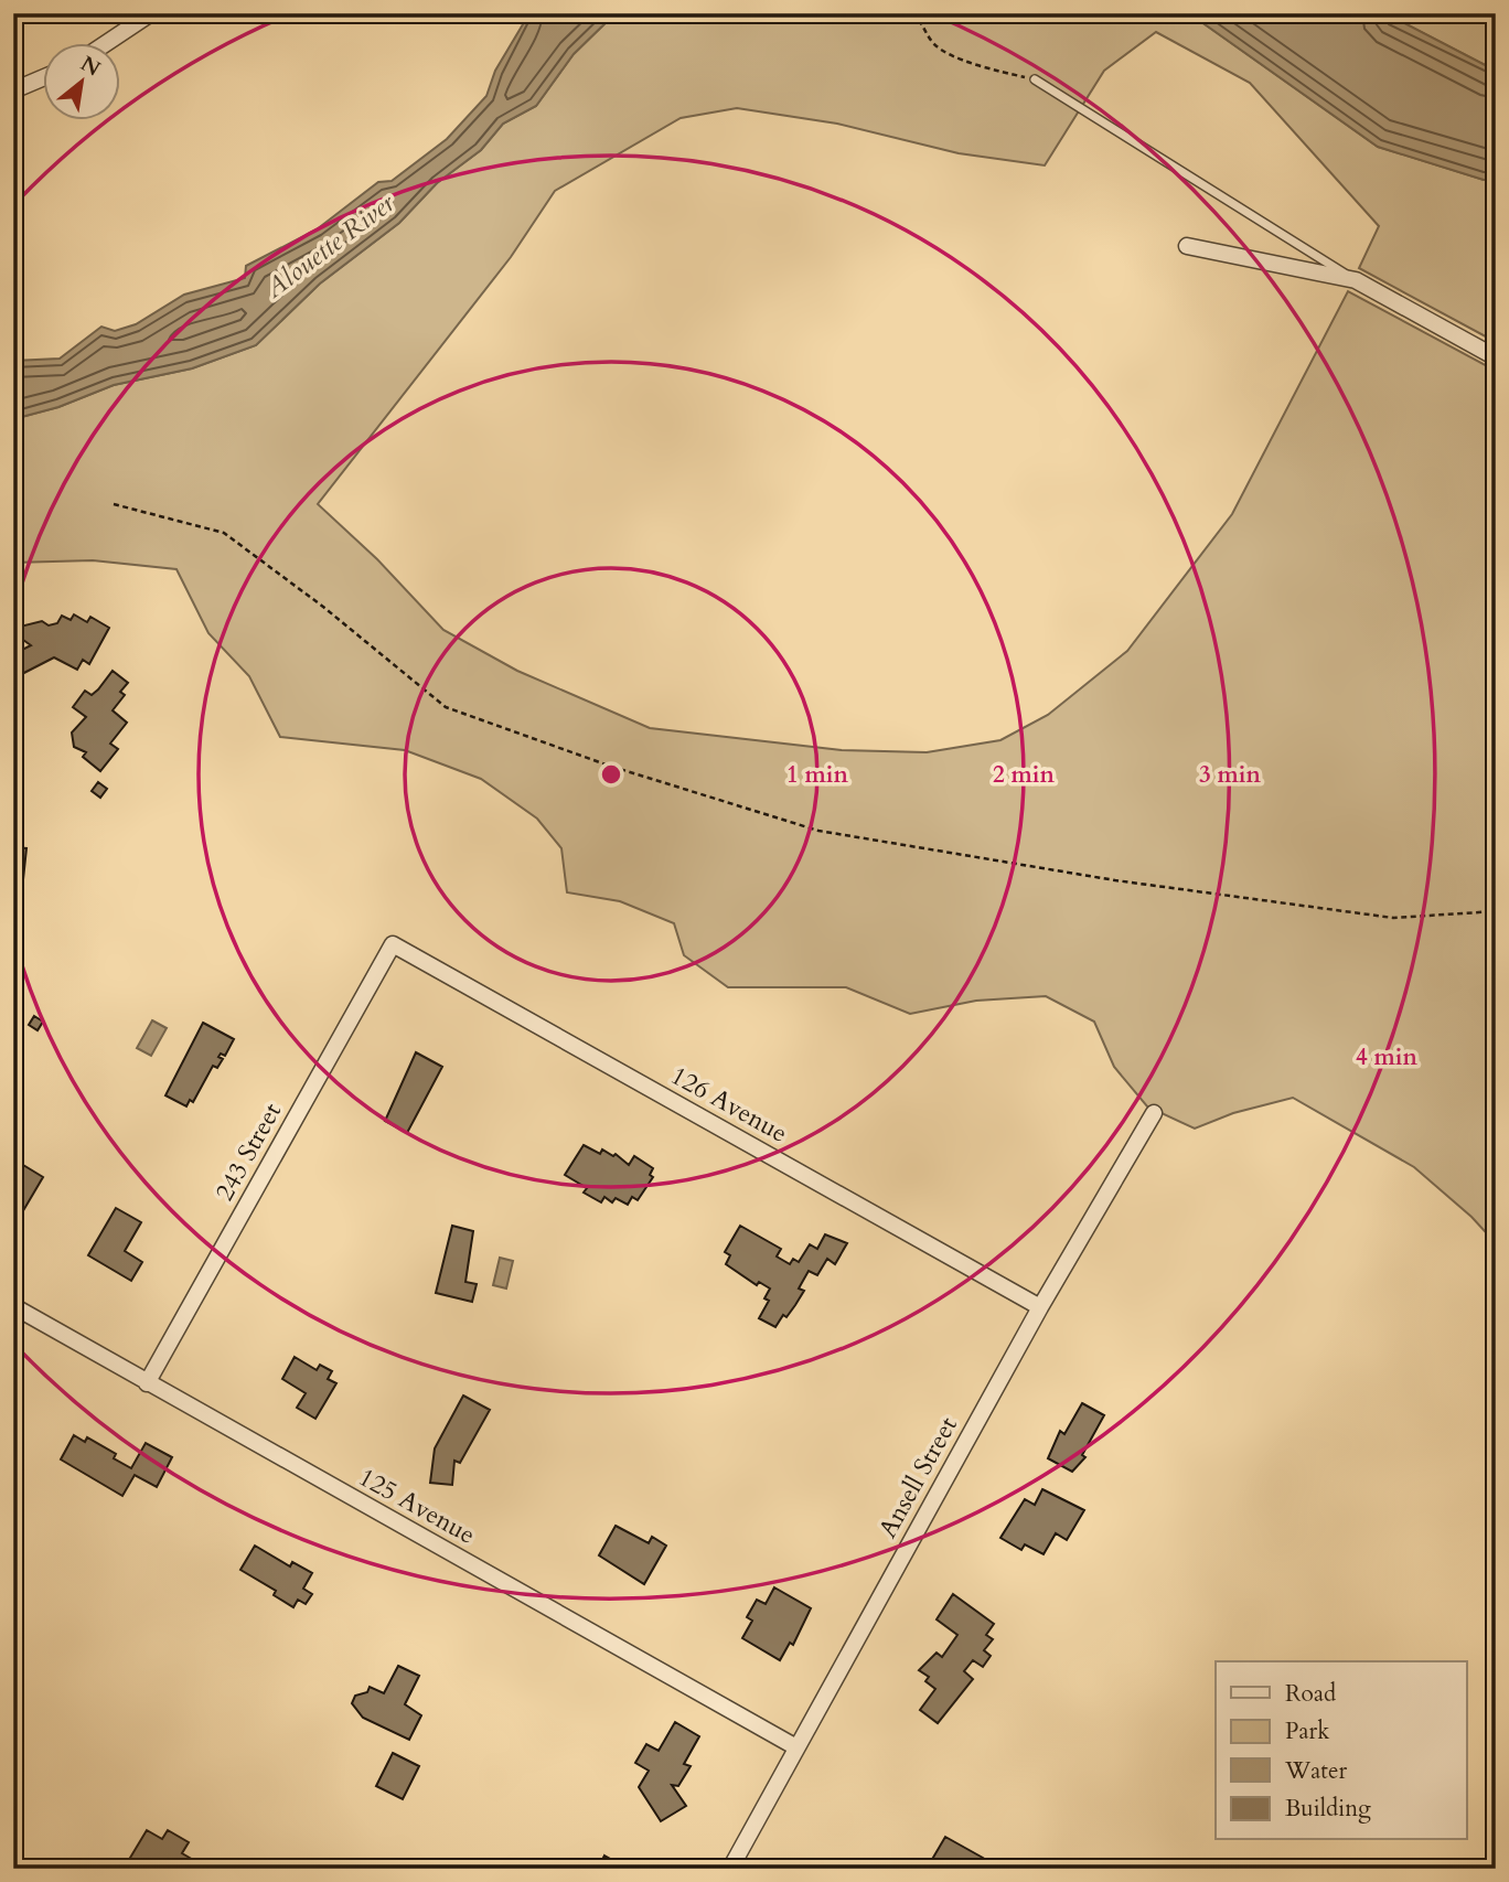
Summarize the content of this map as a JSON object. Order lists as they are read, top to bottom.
{
  "streets": {
    "street": [
      "126 Avenue",
      "243 Street",
      "Ansell Street",
      "125 Avenue"
    ]
  },
  "crossings": [
    ["126 Avenue", "243 Street"],
    ["126 Avenue", "Ansell Street"],
    ["243 Street", "125 Avenue"],
    ["Ansell Street", "125 Avenue"]
  ],
  "water": ["Alouette River"],
  "legend": [
    "Road",
    "Park",
    "Water",
    "Building"
  ],
  "north": "top right",
  "rings": [
    "1 min",
    "2 min",
    "3 min",
    "4 min"
  ]
}
